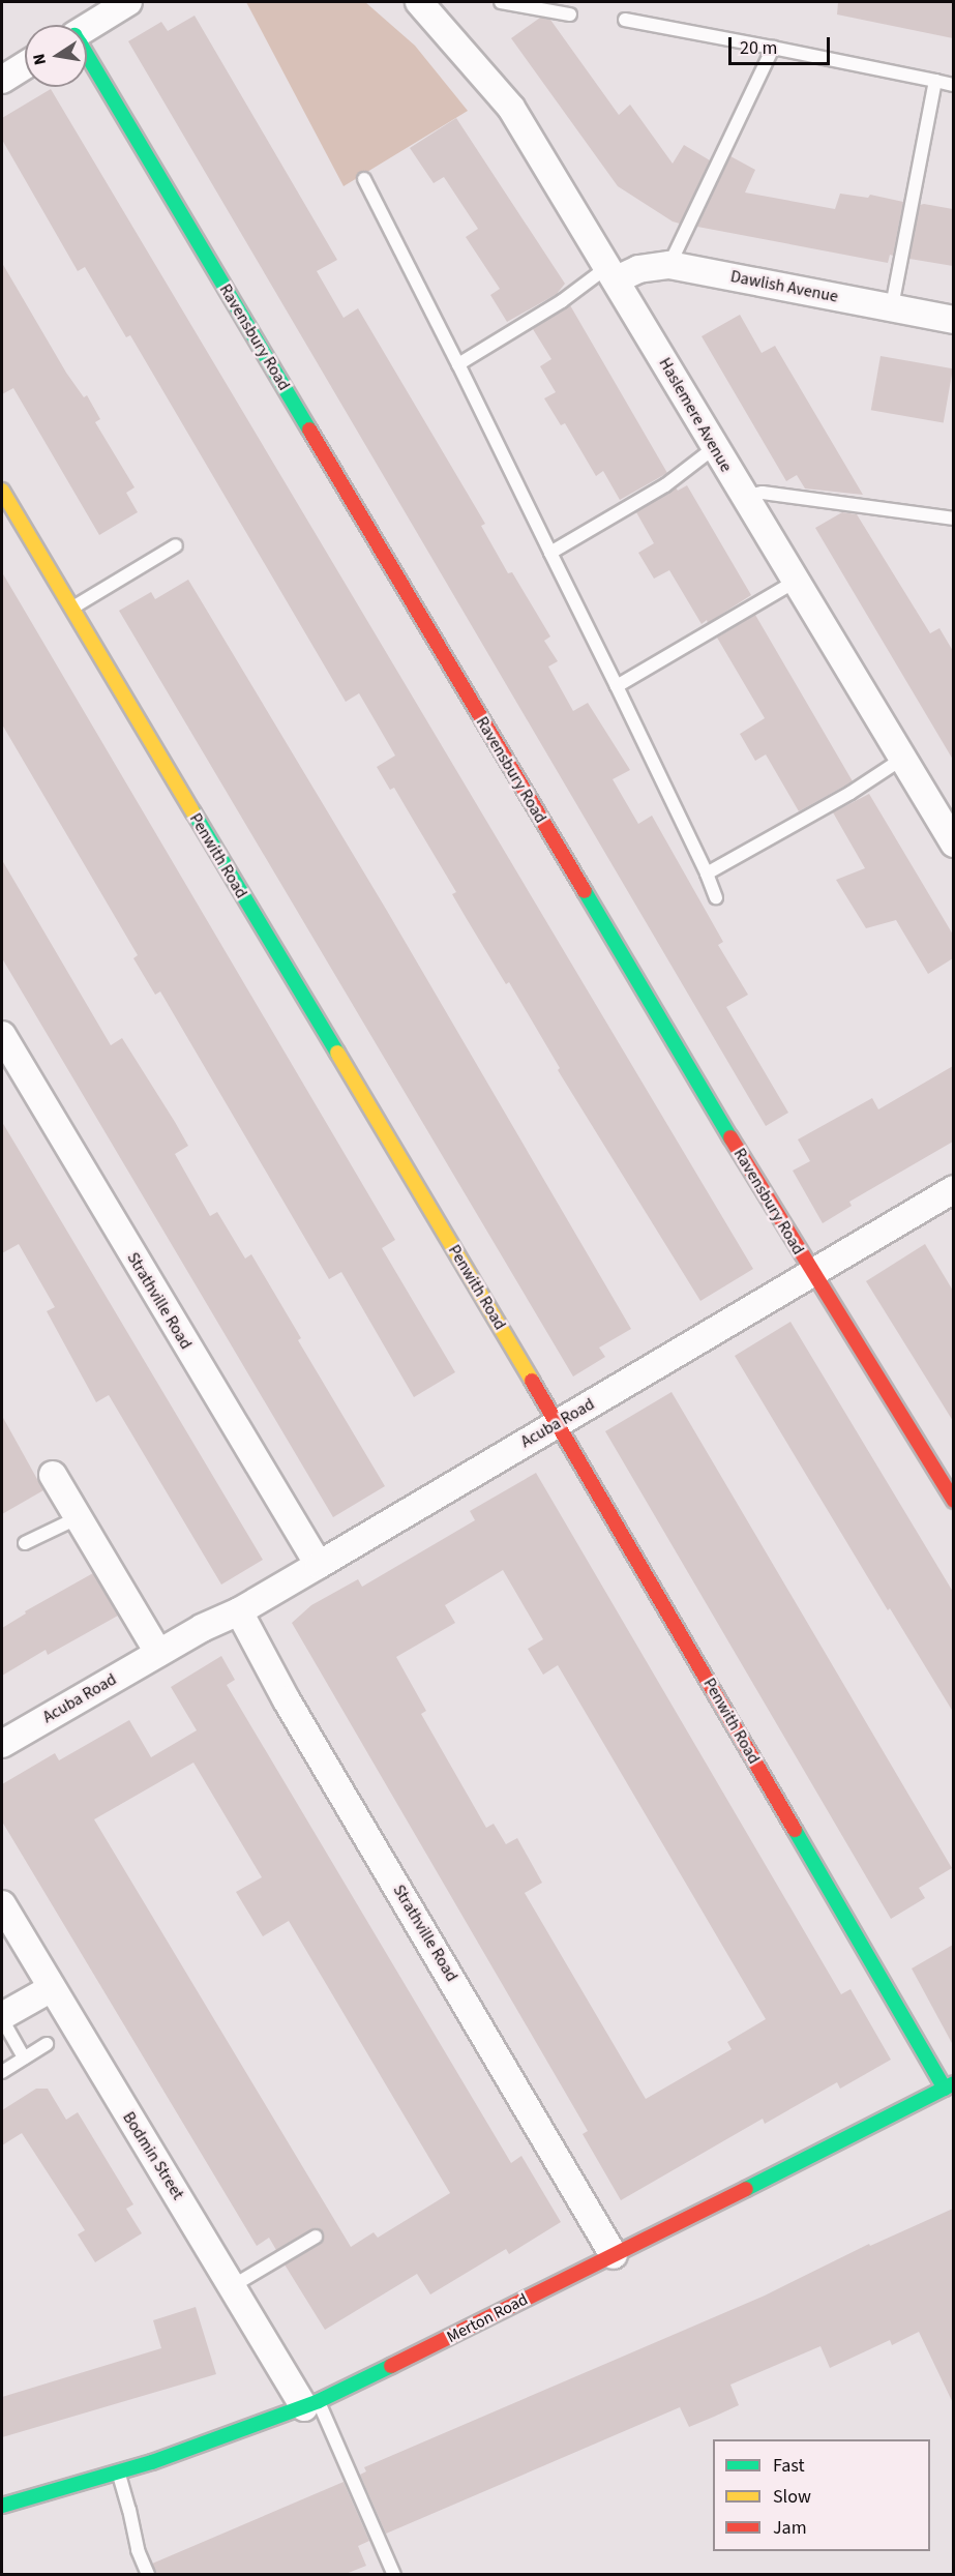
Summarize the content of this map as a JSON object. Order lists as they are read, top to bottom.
{
  "streets": {
    "street": [
      "Dawlish Avenue",
      "Ravensbury Road",
      "Haslemere Avenue",
      "Penwith Road",
      "Strathville Road",
      "Acuba Road",
      "Bodmin Street",
      "Merton Road"
    ]
  },
  "crossings": [
    ["Dawlish Avenue", "Haslemere Avenue"],
    ["Ravensbury Road", "Acuba Road"],
    ["Penwith Road", "Acuba Road"],
    ["Penwith Road", "Merton Road"],
    ["Strathville Road", "Acuba Road"],
    ["Strathville Road", "Merton Road"],
    ["Bodmin Street", "Merton Road"]
  ],
  "legend": ["Fast", "Slow", "Jam"],
  "scale_bar": "20 m",
  "north": "left"
}
